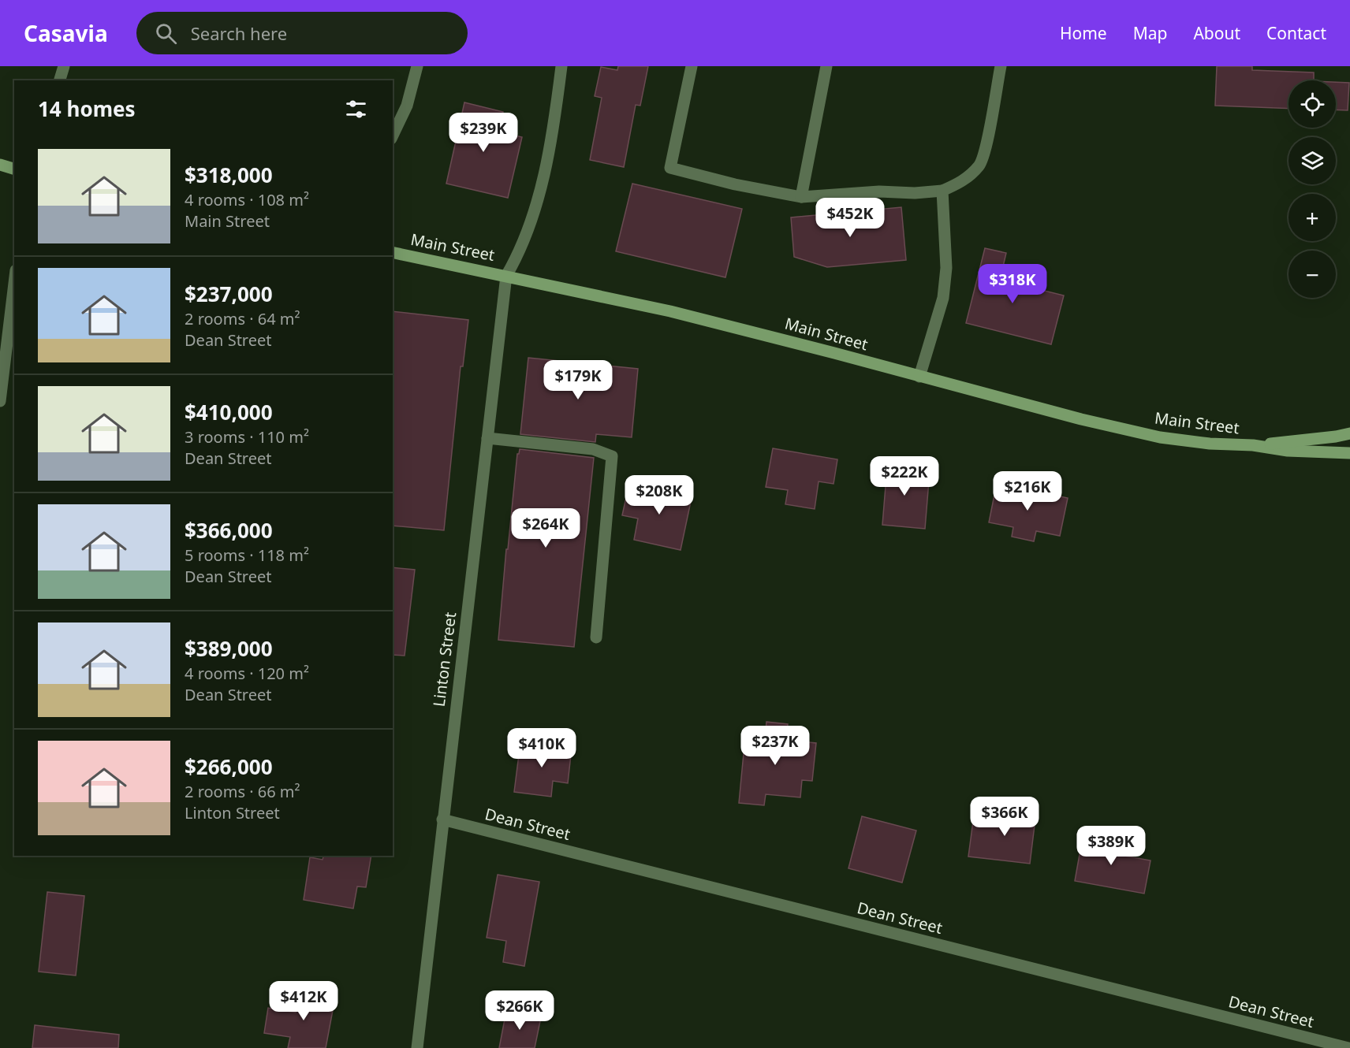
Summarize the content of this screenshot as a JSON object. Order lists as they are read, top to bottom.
{
  "streets": {
    "main road": ["Main Street"],
    "street": ["Linton Street", "Dean Street"]
  },
  "crossings": [
    ["Main Street", "Linton Street"],
    ["Linton Street", "Dean Street"]
  ],
  "page": {
    "header": "Casavia",
    "search": "Search here",
    "nav": [
      "Home",
      "Map",
      "About",
      "Contact"
    ],
    "map_buttons": ["+", "−"],
    "heading": "14 homes",
    "price": [
      "$239K",
      "$452K",
      "$318K",
      "$179K",
      "$222K",
      "$216K",
      "$208K",
      "$264K",
      "$237K",
      "$410K",
      "$366K",
      "$389K",
      "$412K",
      "$266K"
    ],
    "list": [
      {
        "name": "$318,000",
        "note": "4 rooms · 108 m² · Main Street"
      },
      {
        "name": "$237,000",
        "note": "2 rooms · 64 m² · Dean Street"
      },
      {
        "name": "$410,000",
        "note": "3 rooms · 110 m² · Dean Street"
      },
      {
        "name": "$366,000",
        "note": "5 rooms · 118 m² · Dean Street"
      },
      {
        "name": "$389,000",
        "note": "4 rooms · 120 m² · Dean Street"
      },
      {
        "name": "$266,000",
        "note": "2 rooms · 66 m² · Linton Street"
      }
    ]
  }
}
